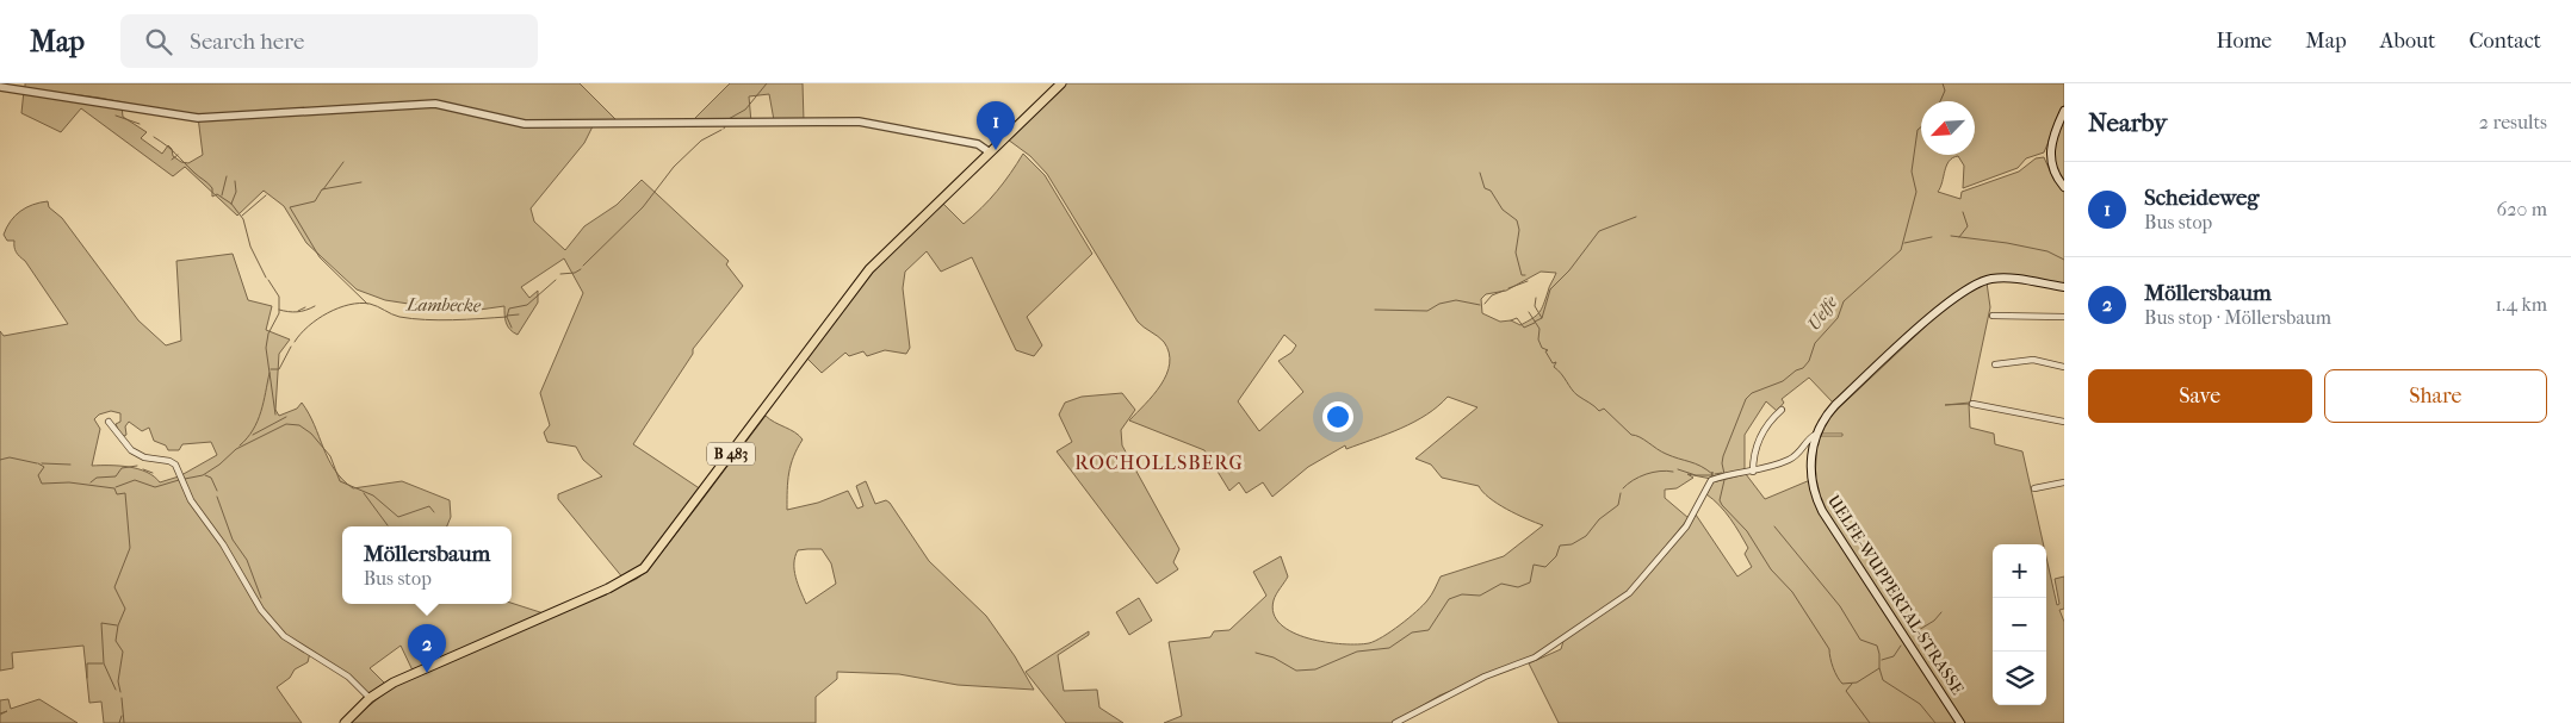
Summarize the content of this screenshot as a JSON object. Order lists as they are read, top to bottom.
{
  "streets": {
    "main road": ["B 483", "UELFE-WUPPERTAL-STRASSE"]
  },
  "districts": ["ROCHOLLSBERG"],
  "water": ["Lambecke", "Uelfe"],
  "north": "bottom left",
  "page": {
    "header": "Map",
    "search": "Search here",
    "nav": [
      "Home",
      "Map",
      "About",
      "Contact"
    ],
    "heading": ["Nearby", "2 results"],
    "pins": ["1", "2"],
    "list": [
      {
        "mark": "1",
        "name": "Scheideweg",
        "note": "Bus stop",
        "value": "620 m"
      },
      {
        "mark": "2",
        "name": "Möllersbaum",
        "note": "Bus stop · Möllersbaum",
        "value": "1.4 km"
      }
    ],
    "buttons": ["Save", "Share"],
    "popup": ["Möllersbaum", "Bus stop"],
    "map_buttons": ["+", "−"]
  }
}
